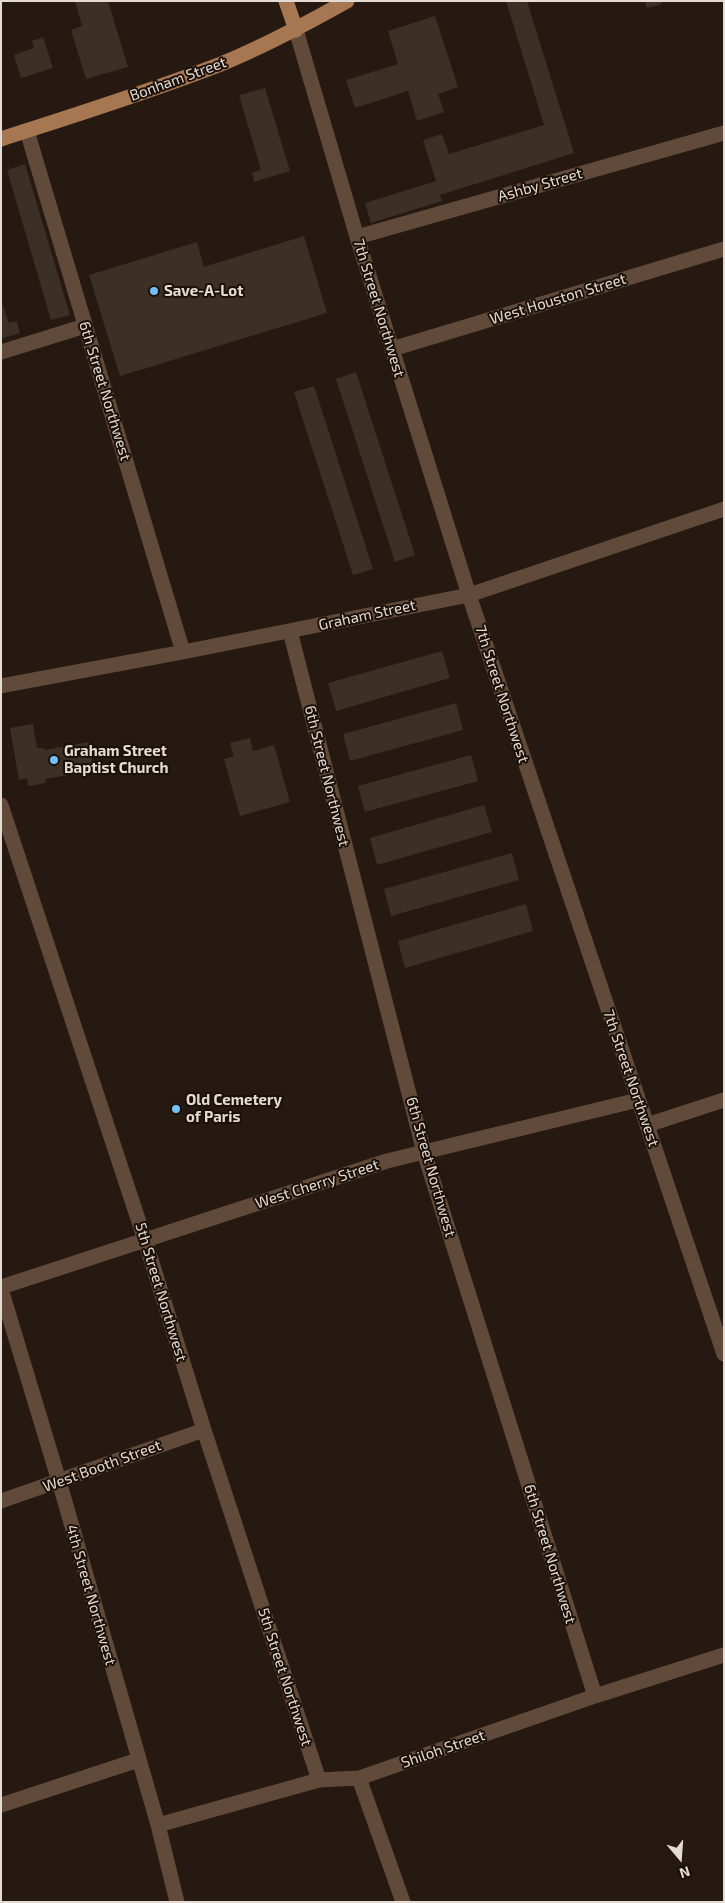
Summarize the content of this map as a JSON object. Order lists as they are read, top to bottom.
{
  "streets": {
    "main road": ["Bonham Street"],
    "street": [
      "Ashby Street",
      "West Houston Street",
      "7th Street Northwest",
      "6th Street Northwest",
      "Graham Street",
      "West Cherry Street",
      "5th Street Northwest",
      "West Booth Street",
      "4th Street Northwest",
      "Shiloh Street"
    ]
  },
  "crossings": [
    ["Bonham Street", "7th Street Northwest"],
    ["Bonham Street", "6th Street Northwest"],
    ["Ashby Street", "7th Street Northwest"],
    ["West Houston Street", "7th Street Northwest"],
    ["7th Street Northwest", "Graham Street"],
    ["7th Street Northwest", "West Cherry Street"],
    ["6th Street Northwest", "Graham Street"],
    ["6th Street Northwest", "West Cherry Street"],
    ["6th Street Northwest", "Shiloh Street"],
    ["West Cherry Street", "5th Street Northwest"],
    ["West Cherry Street", "4th Street Northwest"],
    ["5th Street Northwest", "West Booth Street"],
    ["5th Street Northwest", "Shiloh Street"],
    ["West Booth Street", "4th Street Northwest"],
    ["4th Street Northwest", "Shiloh Street"]
  ],
  "places": ["Save-A-Lot", "Graham Street Baptist Church", "Old Cemetery of Paris"],
  "north": "bottom"
}
